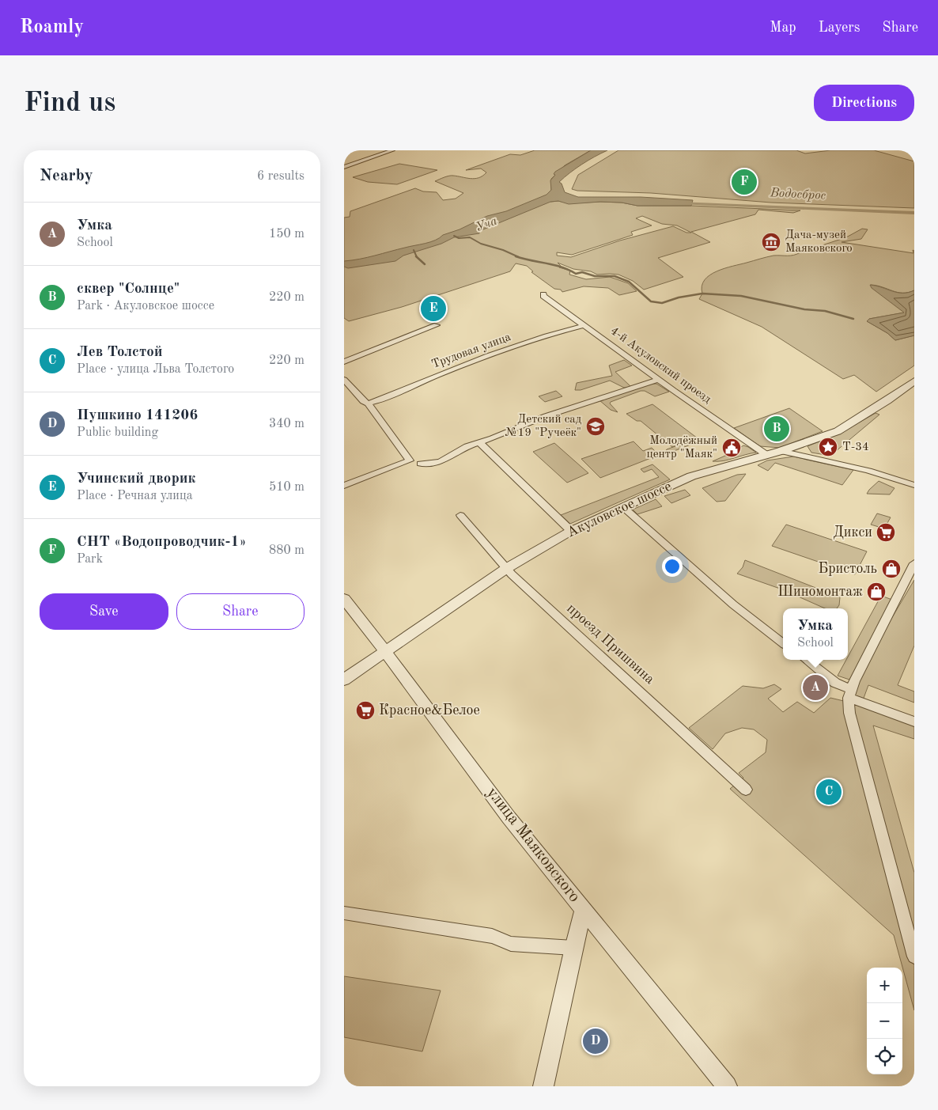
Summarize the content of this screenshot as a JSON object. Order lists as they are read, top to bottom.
{
  "streets": {
    "street": [
      "Трудовая улица",
      "4-й Акуловский проезд",
      "Акуловское шоссе",
      "проезд Пришвина",
      "улица Маяковского"
    ]
  },
  "crossings": [
    ["Трудовая улица", "4-й Акуловский проезд"],
    ["4-й Акуловский проезд", "Акуловское шоссе"],
    ["Акуловское шоссе", "проезд Пришвина"],
    ["Акуловское шоссе", "улица Маяковского"]
  ],
  "water": ["Водосброс", "Уча"],
  "places": {
    "museum": ["Дача-музей Маяковского"],
    "school or university": ["Детский сад №19 \"Ручеёк\""],
    "place": ["Т-34"],
    "public building": ["Молодёжный центр \"Маяк\""],
    "supermarket": ["Дикси", "Красное&Белое"],
    "shop": ["Бристоль", "Шиномонтаж"]
  },
  "page": {
    "header": "Roamly",
    "nav": ["Map", "Layers", "Share"],
    "buttons": [
      "Directions",
      ["Save", "Share"]
    ],
    "title": "Find us",
    "heading": ["Nearby", "6 results"],
    "pins": [
      "F",
      "E",
      "B",
      "A",
      "C",
      "D"
    ],
    "list": [
      {
        "mark": "A",
        "name": "Умка",
        "note": "School",
        "value": "150 m"
      },
      {
        "mark": "B",
        "name": "сквер \"Солнце\"",
        "note": "Park · Акуловское шоссе",
        "value": "220 m"
      },
      {
        "mark": "C",
        "name": "Лев Толстой",
        "note": "Place · улица Льва Толстого",
        "value": "220 m"
      },
      {
        "mark": "D",
        "name": "Пушкино 141206",
        "note": "Public building",
        "value": "340 m"
      },
      {
        "mark": "E",
        "name": "Учинский дворик",
        "note": "Place · Речная улица",
        "value": "510 m"
      },
      {
        "mark": "F",
        "name": "СНТ «Водопроводчик-1»",
        "note": "Park",
        "value": "880 m"
      }
    ],
    "popup": ["Умка", "School"],
    "map_buttons": ["+", "−"]
  }
}
